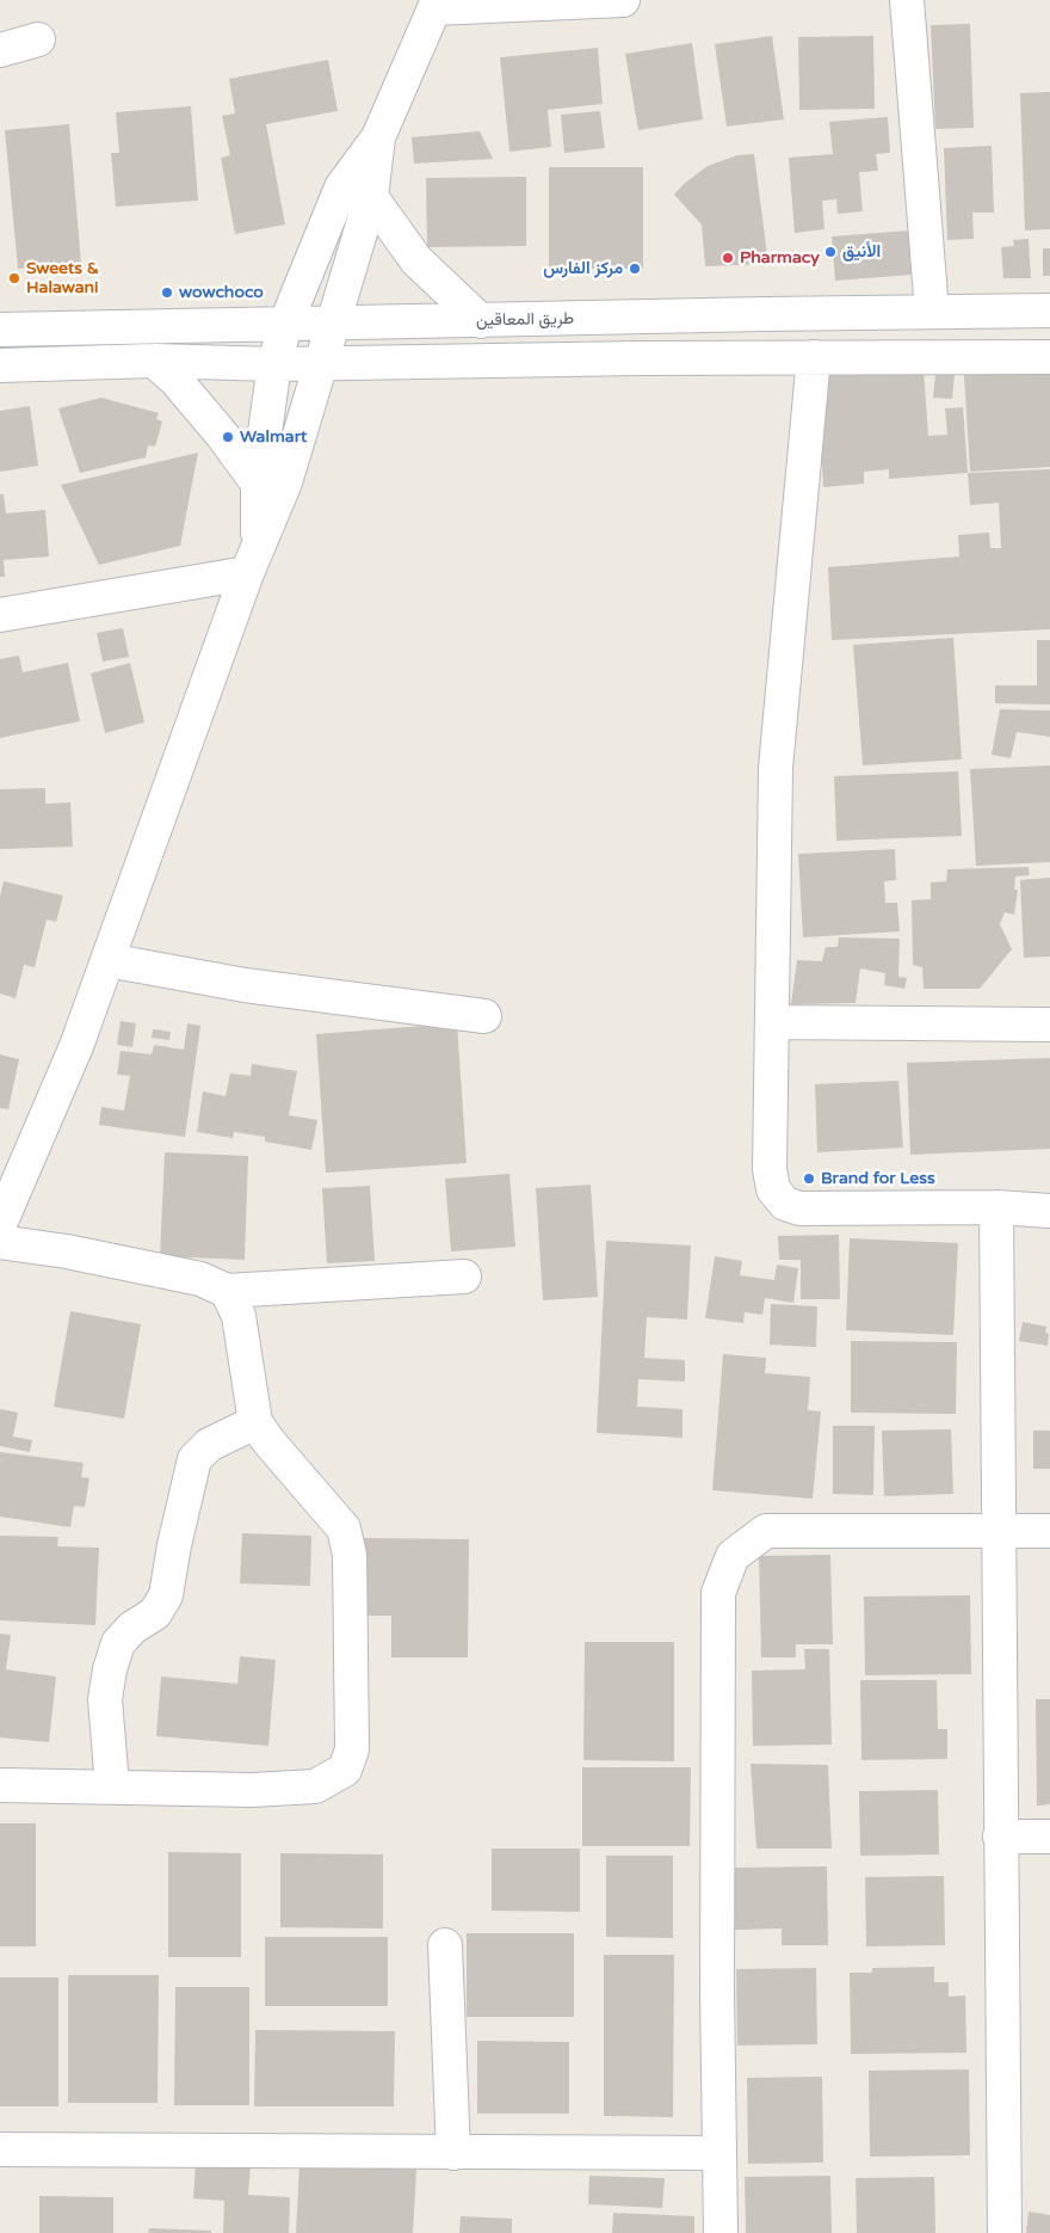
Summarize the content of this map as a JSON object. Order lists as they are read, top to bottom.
{
  "streets": {
    "street": ["طريق المعاقين"]
  },
  "places": [
    "الأنيق",
    "Pharmacy",
    "مركز الفارس",
    "Sweets & Halawani",
    "wowchoco",
    "Walmart",
    "Brand for Less"
  ]
}
